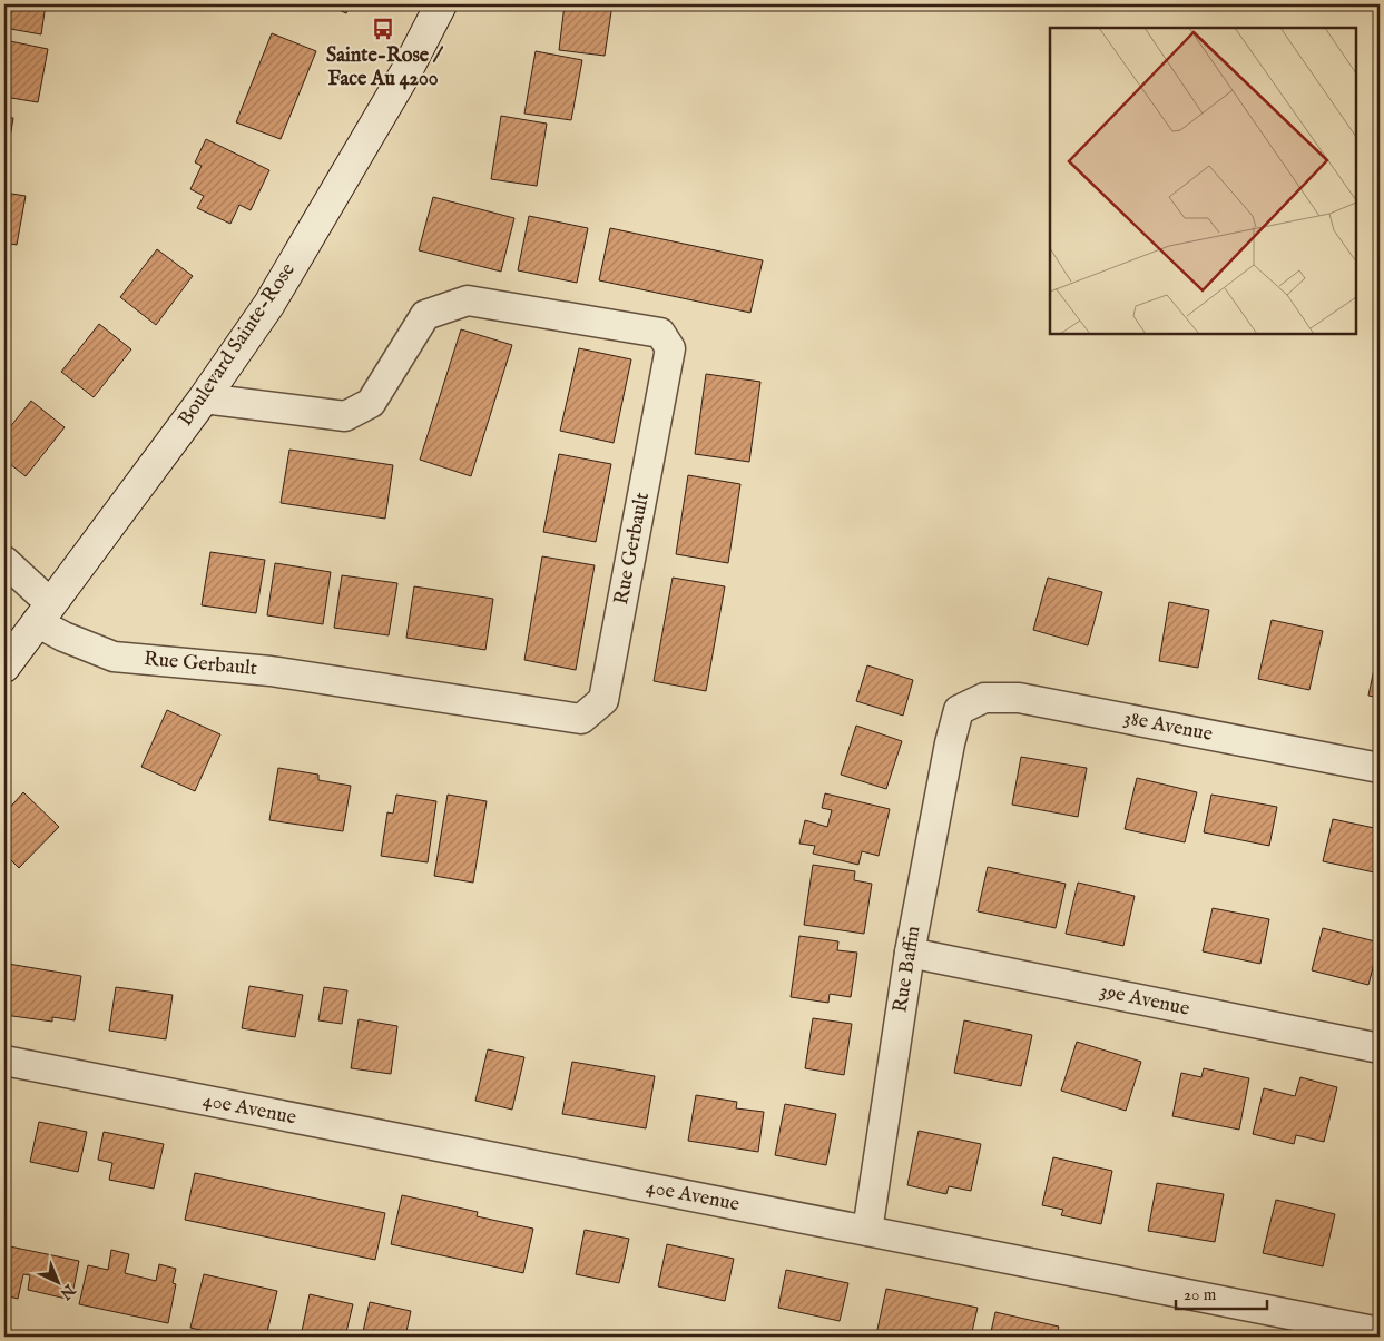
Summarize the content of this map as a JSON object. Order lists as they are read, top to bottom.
{
  "streets": {
    "street": [
      "Boulevard Sainte-Rose",
      "Rue Gerbault",
      "38e Avenue",
      "Rue Baffin",
      "39e Avenue",
      "40e Avenue"
    ]
  },
  "crossings": [
    ["Boulevard Sainte-Rose", "Rue Gerbault"],
    ["38e Avenue", "Rue Baffin"],
    ["Rue Baffin", "39e Avenue"],
    ["Rue Baffin", "40e Avenue"]
  ],
  "places": {
    "bus stop": ["Sainte-Rose / Face Au 4200"]
  },
  "scale_bar": "20 m",
  "north": "bottom right"
}
